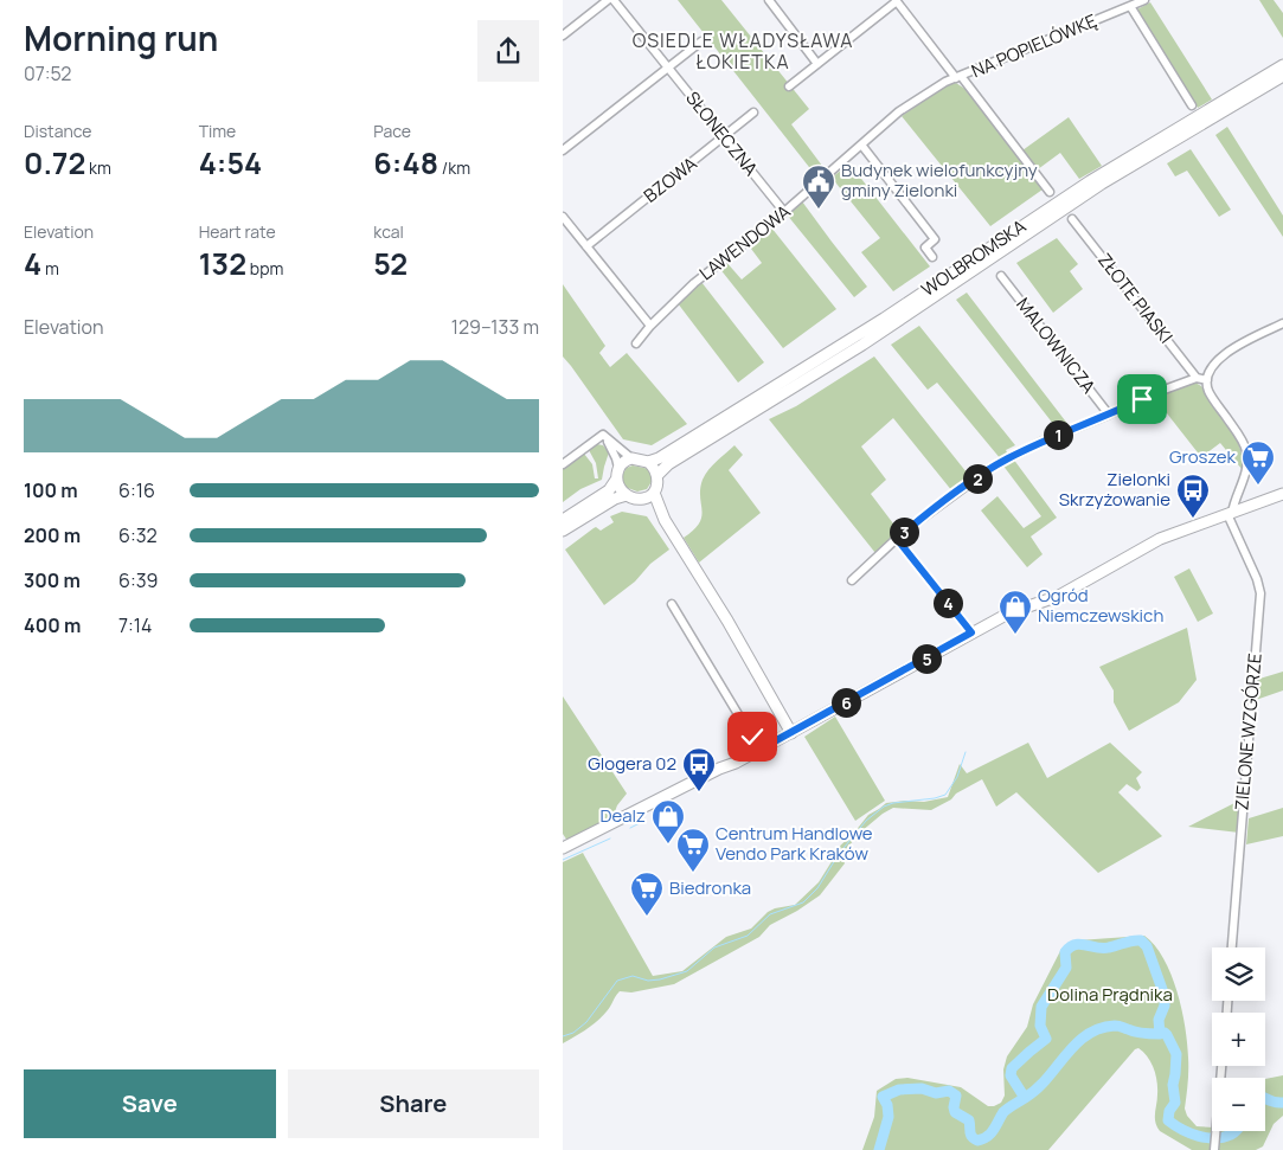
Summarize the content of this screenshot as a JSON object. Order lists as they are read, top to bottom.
{
  "streets": {
    "main road": ["WOLBROMSKA"],
    "street": [
      "NA POPIELÓWKĘ",
      "SŁONECZNA",
      "BZOWA",
      "LAWENDOWA",
      "ZŁOTE PIASKI",
      "MALOWNICZA",
      "ZIELONE WZGÓRZE"
    ]
  },
  "crossings": [
    ["NA POPIELÓWKĘ", "LAWENDOWA"],
    ["SŁONECZNA", "BZOWA"],
    ["SŁONECZNA", "LAWENDOWA"]
  ],
  "districts": ["OSIEDLE WŁADYSŁAWA ŁOKIETKA"],
  "parks": ["Dolina Prądnika"],
  "places": {
    "public building": ["Budynek wielofunkcyjny gminy Zielonki"],
    "supermarket": ["Groszek", "Centrum Handlowe Vendo Park Kraków", "Biedronka"],
    "bus stop": ["Zielonki Skrzyżowanie", "Glogera 02"],
    "shop": ["Ogród Niemczewskich", "Dealz"]
  },
  "page": {
    "heading": ["Morning run", "07:52"],
    "stats": [
      ["Distance", "0.72 km"],
      ["Time", "4:54"],
      ["Pace", "6:48 /km"],
      ["Elevation", "4 m"],
      ["Heart rate", "132 bpm"],
      ["kcal", "52"]
    ],
    "chart": ["Elevation", "129–133 m"],
    "pins": [
      "1",
      "2",
      "3",
      "4",
      "5",
      "6"
    ],
    "list": [
      {
        "name": "100 m",
        "note": "6:16"
      },
      {
        "name": "200 m",
        "note": "6:32"
      },
      {
        "name": "300 m",
        "note": "6:39"
      },
      {
        "name": "400 m",
        "note": "7:14"
      }
    ],
    "map_buttons": ["+", "−"],
    "buttons": ["Save", "Share"]
  }
}
